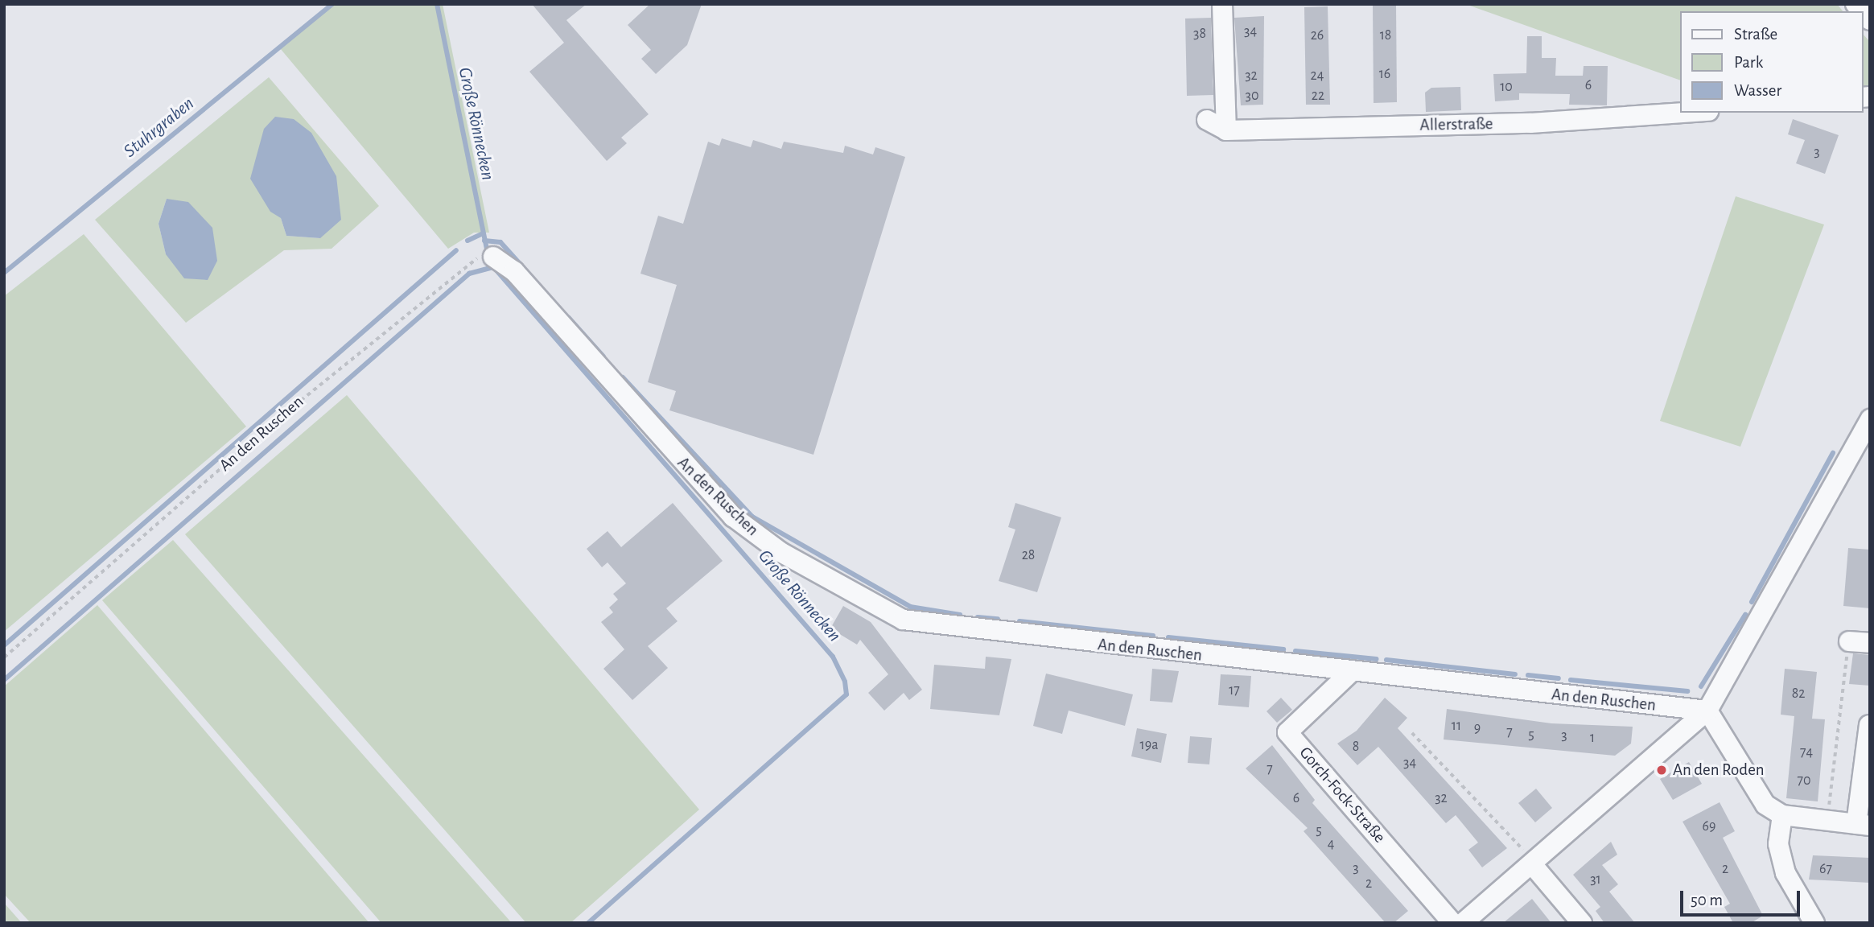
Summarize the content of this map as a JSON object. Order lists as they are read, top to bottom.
{
  "streets": {
    "street": ["Allerstraße", "An den Ruschen", "Gorch-Fock-Straße"]
  },
  "crossings": [
    ["An den Ruschen", "Gorch-Fock-Straße"]
  ],
  "water": ["Große Rönnecken", "Stuhrgraben"],
  "places": ["An den Roden"],
  "house_numbers": [
    "34",
    "38",
    "26",
    "18",
    "16",
    "32",
    "24",
    "6",
    "10",
    "30",
    "22",
    "3",
    "28",
    "17",
    "82",
    "11",
    "9",
    "7",
    "5",
    "3",
    "1",
    "19a",
    "8",
    "74",
    "34",
    "7",
    "70",
    "6",
    "32",
    "69",
    "5",
    "4",
    "3",
    "2",
    "67",
    "31",
    "2"
  ],
  "legend": ["Straße", "Park", "Wasser"],
  "scale_bar": "50 m"
}
